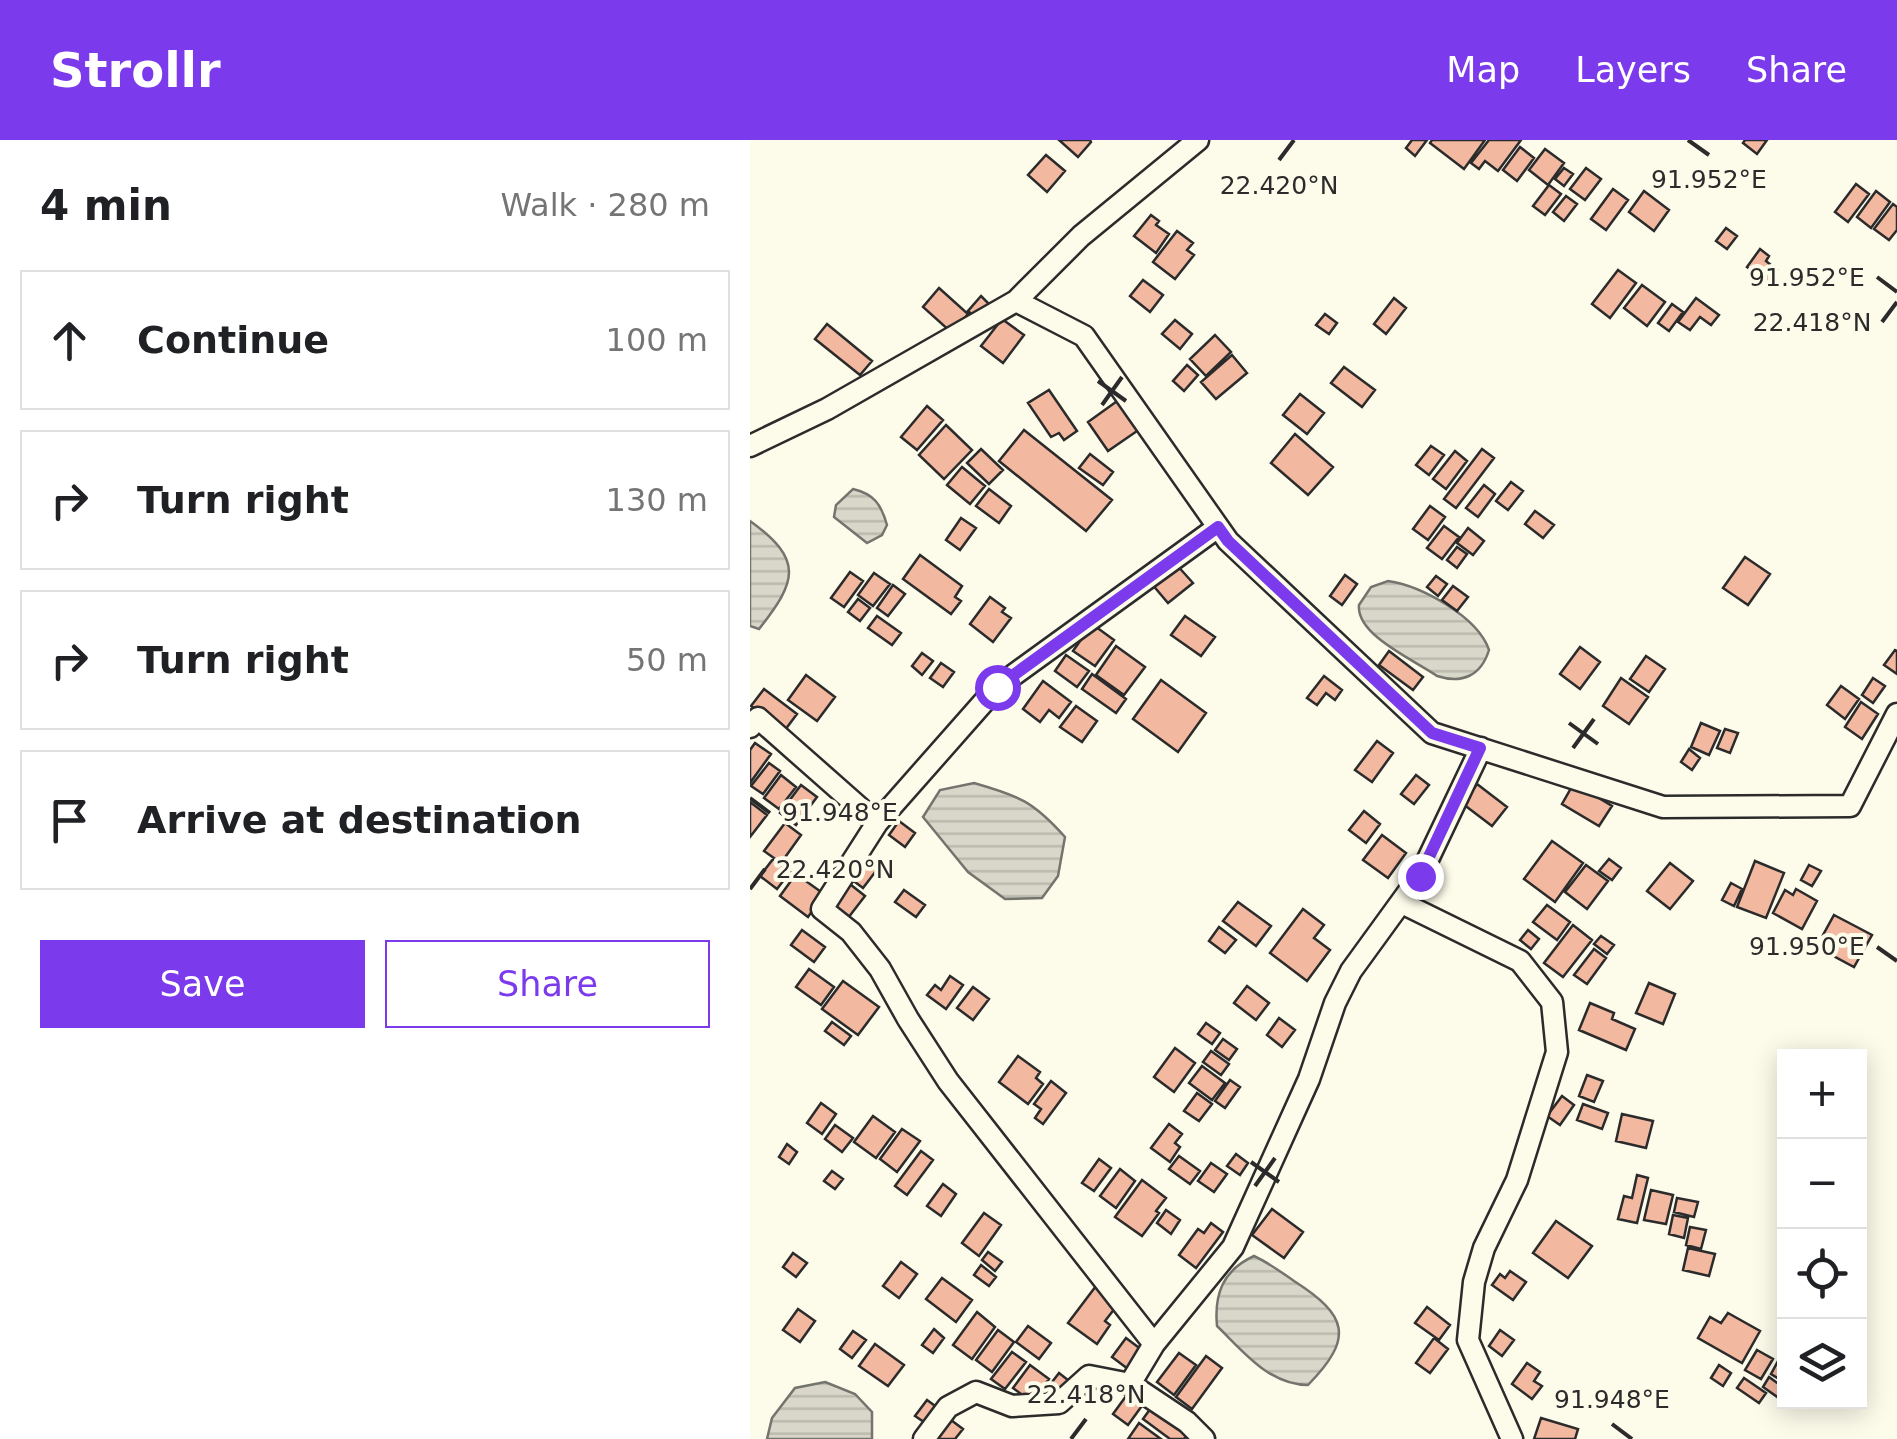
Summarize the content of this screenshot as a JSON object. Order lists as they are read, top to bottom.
{
  "page": {
    "header": "Strollr",
    "nav": ["Map", "Layers", "Share"],
    "heading": ["4 min", "Walk · 280 m"],
    "list": [
      ["Continue", "100 m"],
      ["Turn right", "130 m"],
      ["Turn right", "50 m"],
      "Arrive at destination"
    ],
    "buttons": ["Save", "Share"],
    "map_buttons": ["+", "−"]
  },
  "coordinates": [
    "91.952°E",
    "22.420°N",
    "22.418°N",
    "91.948°E",
    "91.950°E"
  ]
}
